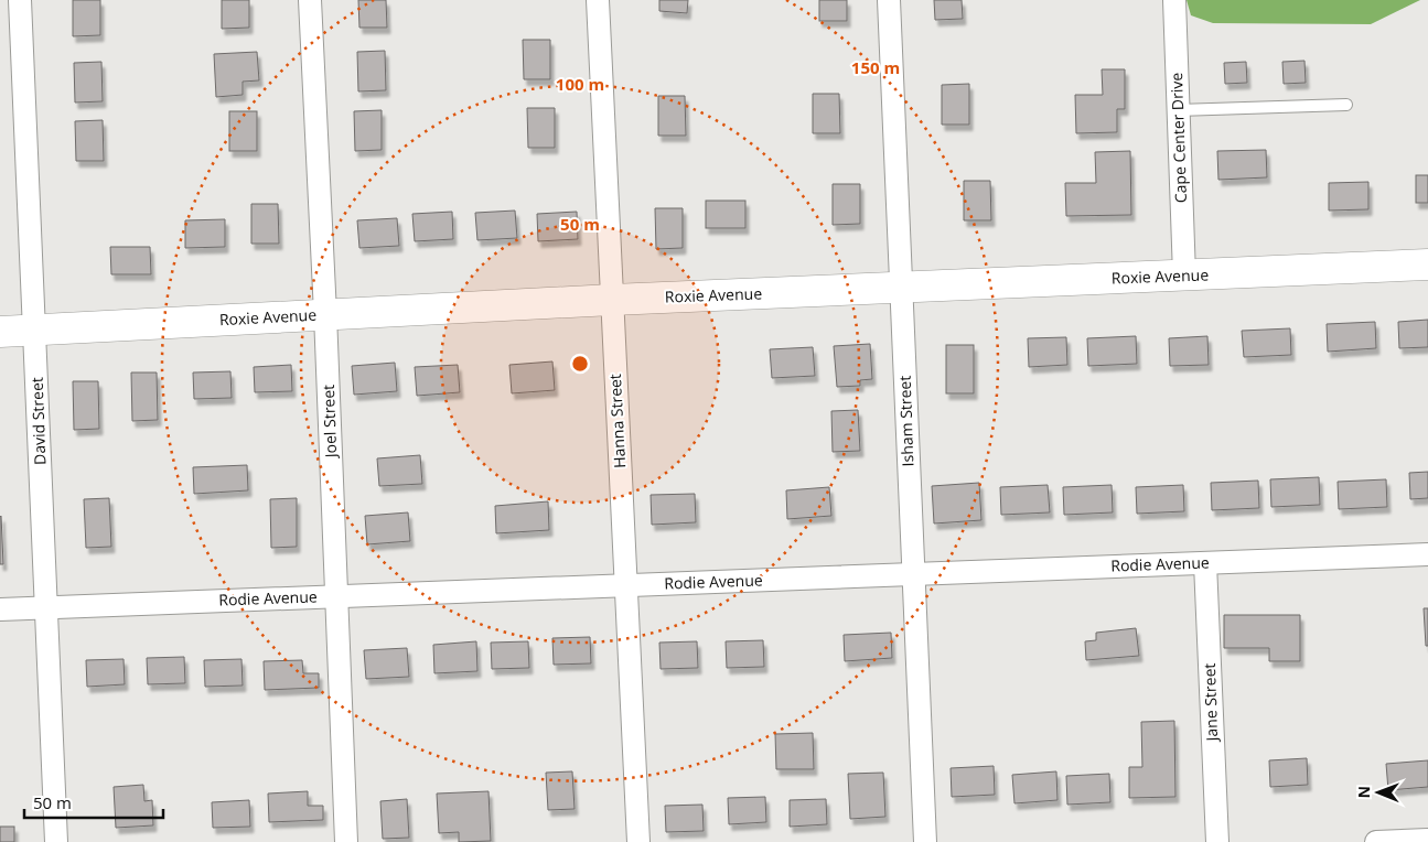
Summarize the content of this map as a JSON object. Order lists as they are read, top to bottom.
{
  "streets": {
    "street": [
      "Cape Center Drive",
      "Roxie Avenue",
      "David Street",
      "Joel Street",
      "Hanna Street",
      "Isham Street",
      "Rodie Avenue",
      "Jane Street"
    ]
  },
  "crossings": [
    ["Cape Center Drive", "Roxie Avenue"],
    ["Roxie Avenue", "David Street"],
    ["Roxie Avenue", "Joel Street"],
    ["Roxie Avenue", "Hanna Street"],
    ["Roxie Avenue", "Isham Street"],
    ["David Street", "Rodie Avenue"],
    ["Joel Street", "Rodie Avenue"],
    ["Hanna Street", "Rodie Avenue"],
    ["Isham Street", "Rodie Avenue"],
    ["Rodie Avenue", "Jane Street"]
  ],
  "scale_bar": "50 m",
  "north": "left",
  "rings": ["150 m", "100 m", "50 m"]
}
